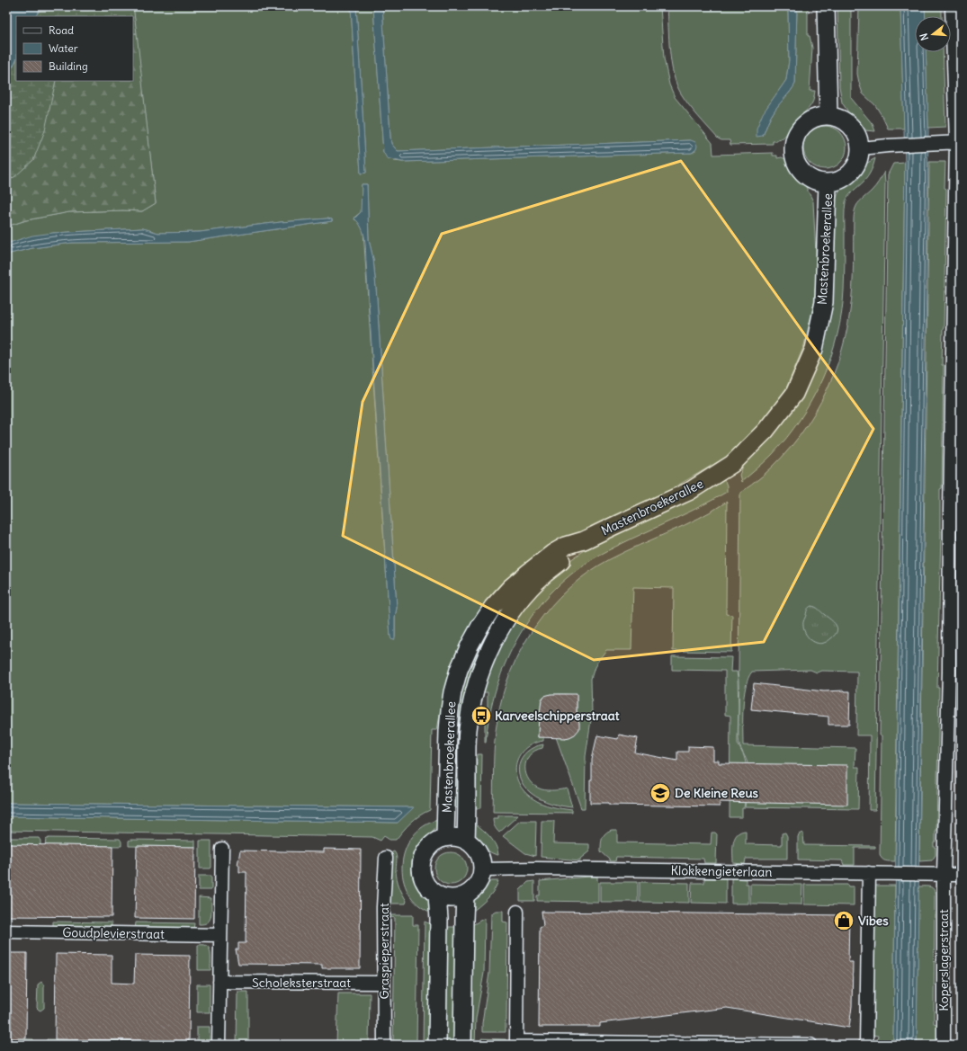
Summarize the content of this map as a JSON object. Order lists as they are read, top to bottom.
{
  "streets": {
    "main road": ["Mastenbroekerallee"],
    "street": [
      "Klokkengieterlaan",
      "Goudplevierstraat",
      "Graspieperstraat",
      "Koperslagerstraat",
      "Scholeksterstraat"
    ]
  },
  "crossings": [
    ["Mastenbroekerallee", "Klokkengieterlaan"],
    ["Klokkengieterlaan", "Koperslagerstraat"],
    ["Graspieperstraat", "Scholeksterstraat"]
  ],
  "places": {
    "bus stop": ["Karveelschipperstraat"],
    "school or university": ["De Kleine Reus"],
    "shop": ["Vibes"]
  },
  "legend": ["Road", "Water", "Building"],
  "north": "left"
}
